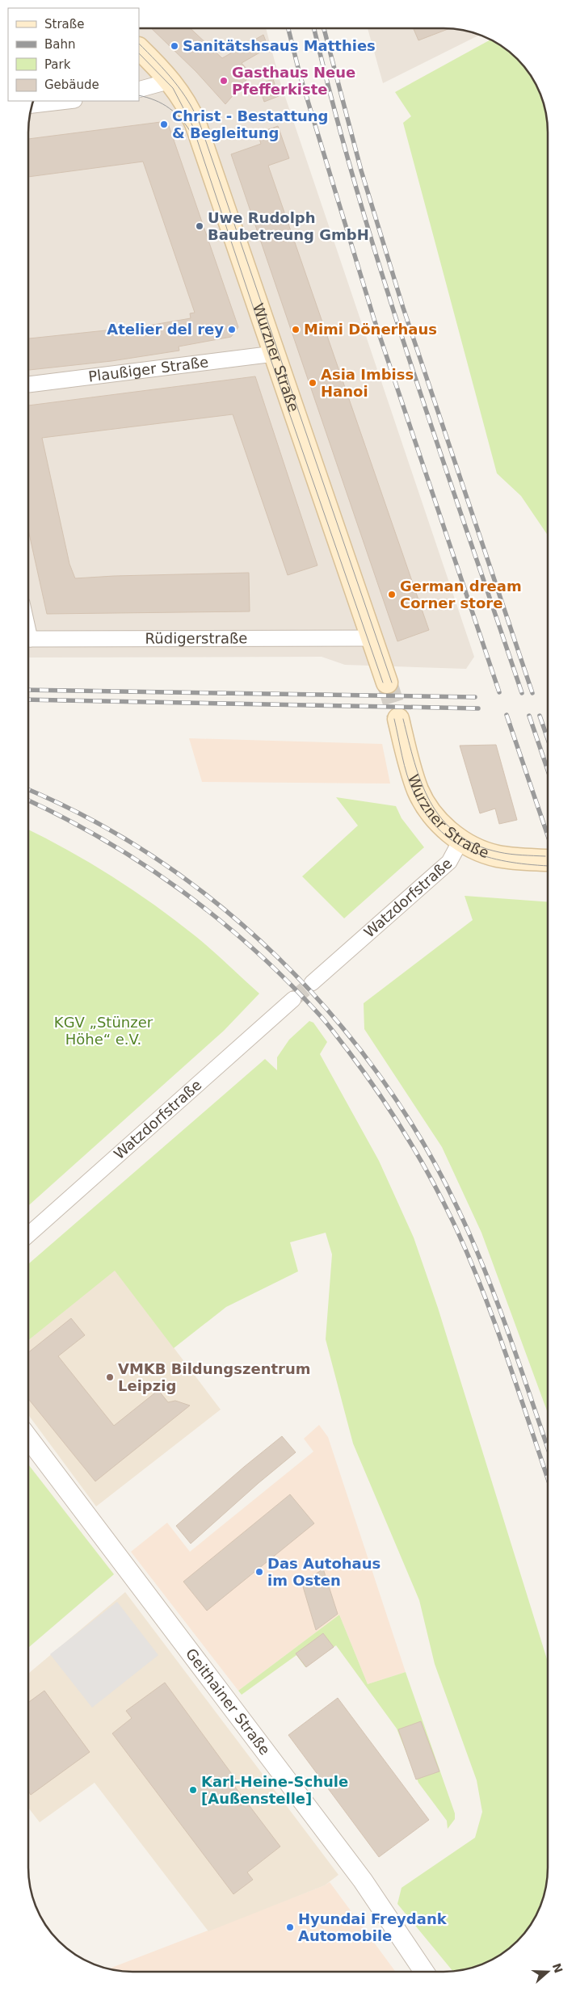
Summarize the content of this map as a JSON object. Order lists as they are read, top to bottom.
{
  "streets": {
    "main road": ["Wurzner Straße"],
    "street": [
      "Plaußiger Straße",
      "Rüdigerstraße",
      "Watzdorfstraße",
      "Geithainer Straße"
    ]
  },
  "crossings": [
    ["Wurzner Straße", "Plaußiger Straße"],
    ["Wurzner Straße", "Rüdigerstraße"],
    ["Wurzner Straße", "Watzdorfstraße"]
  ],
  "parks": ["KGV „Stünzer Höhe“ e.V."],
  "places": [
    "Sanitätshsaus Matthies",
    "Gasthaus Neue Pfefferkiste",
    "Christ - Bestattung & Begleitung",
    "Uwe Rudolph Baubetreung GmbH",
    "Atelier del rey",
    "Mimi Dönerhaus",
    "Asia Imbiss Hanoi",
    "German dream Corner store",
    "VMKB Bildungszentrum Leipzig",
    "Das Autohaus im Osten",
    "Karl-Heine-Schule [Außenstelle]",
    "Hyundai Freydank Automobile"
  ],
  "legend": [
    "Straße",
    "Bahn",
    "Park",
    "Gebäude"
  ],
  "north": "right"
}
